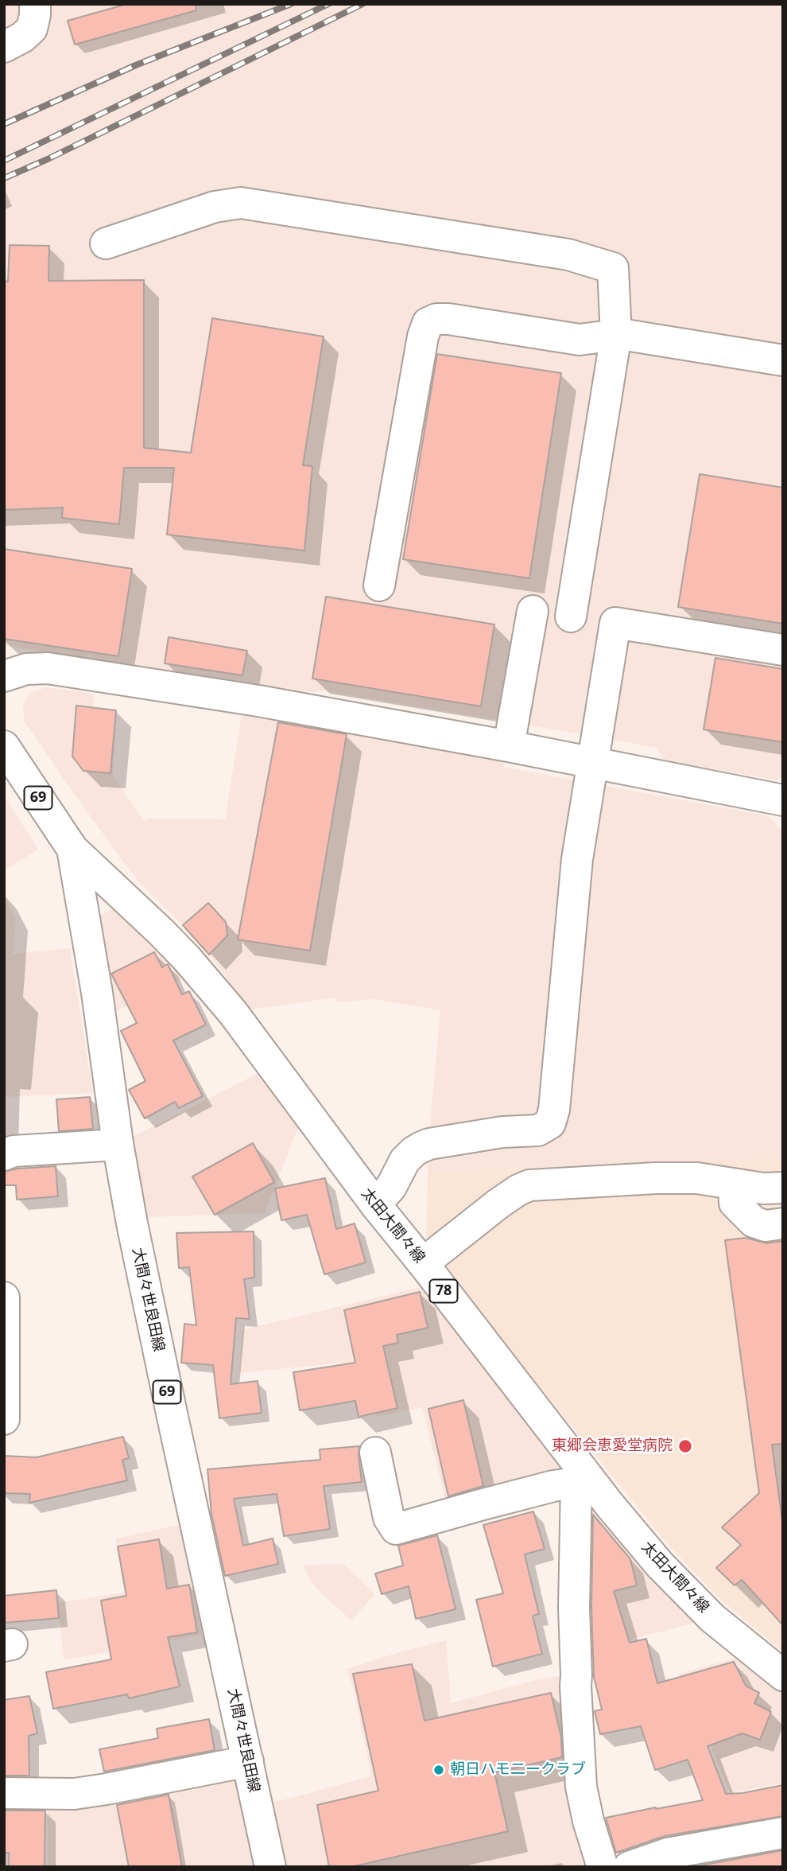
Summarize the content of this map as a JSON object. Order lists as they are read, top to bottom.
{
  "streets": {
    "main road": [
      "69",
      "太田大間々線",
      "78",
      "大間々世良田線"
    ]
  },
  "crossings": [
    ["太田大間々線", "大間々世良田線"]
  ],
  "places": ["東郷会恵愛堂病院", "朝日ハモ二ークラブ"]
}
